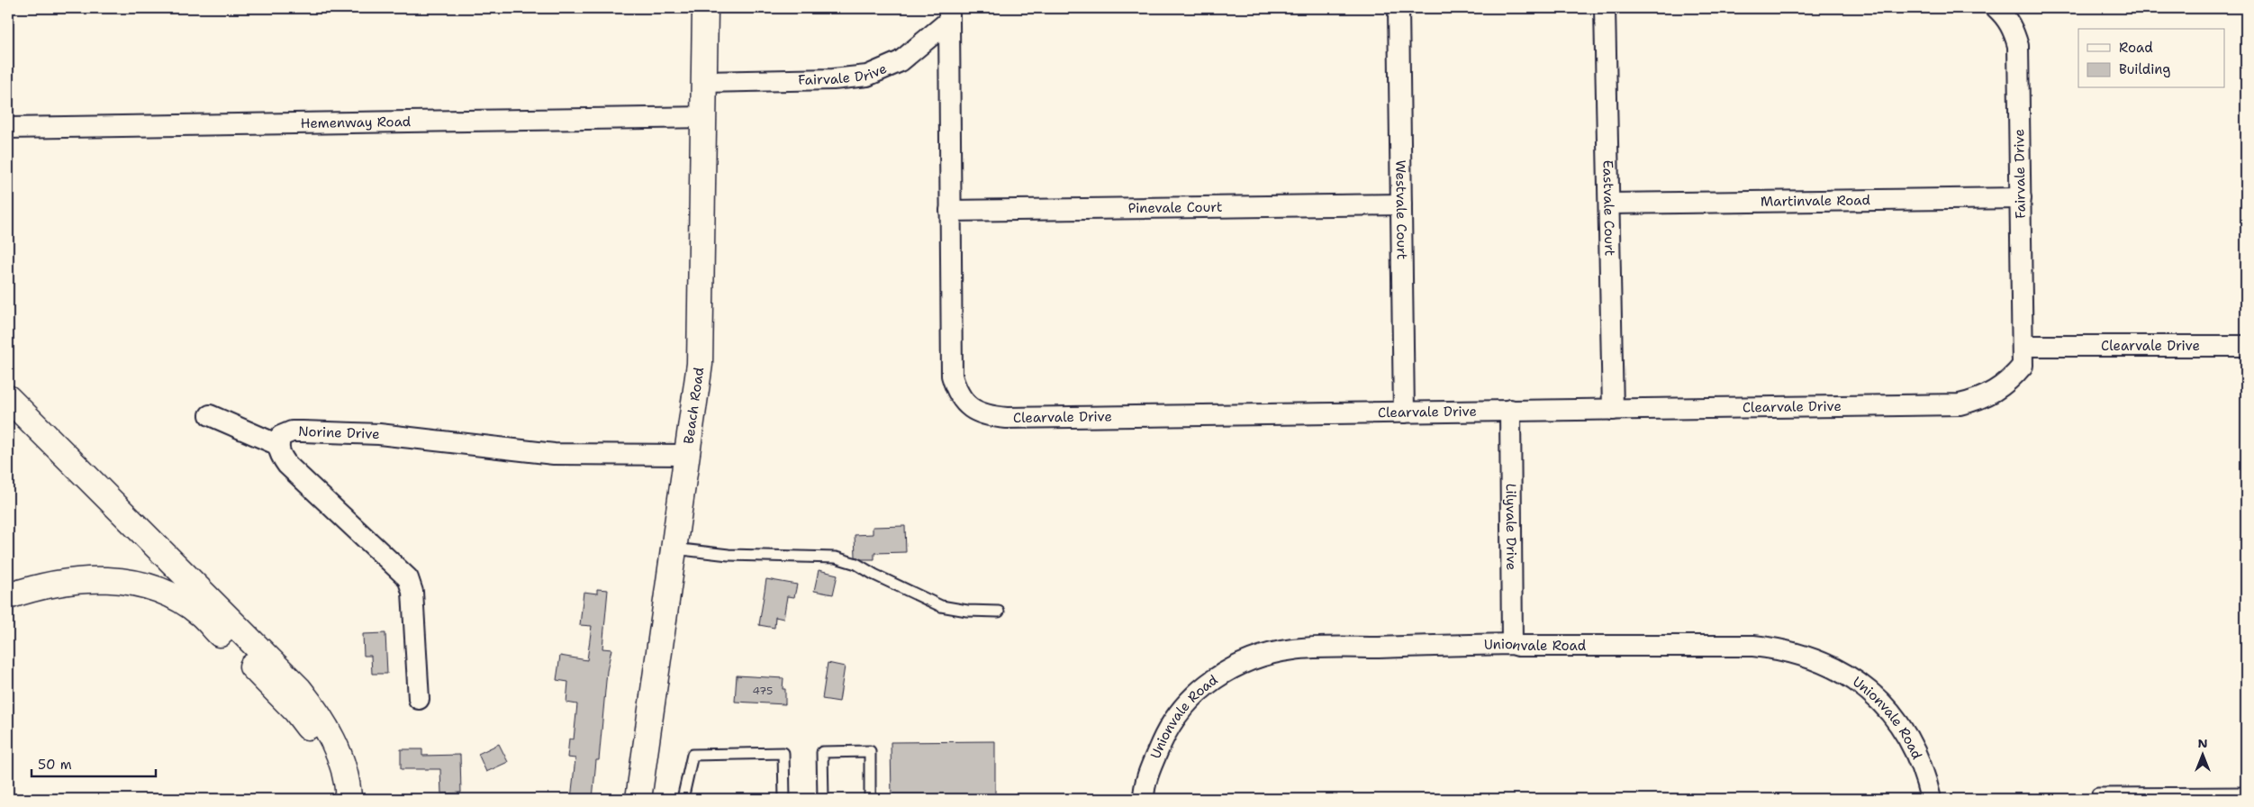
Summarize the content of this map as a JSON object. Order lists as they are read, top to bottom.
{
  "streets": {
    "main road": ["Beach Road"],
    "street": [
      "Fairvale Drive",
      "Hemenway Road",
      "Martinvale Road",
      "Pinevale Court",
      "Eastvale Court",
      "Westvale Court",
      "Clearvale Drive",
      "Norine Drive",
      "Lilyvale Drive",
      "Unionvale Road"
    ]
  },
  "crossings": [
    ["Fairvale Drive", "Martinvale Road"],
    ["Fairvale Drive", "Clearvale Drive"],
    ["Fairvale Drive", "Beach Road"],
    ["Hemenway Road", "Beach Road"],
    ["Martinvale Road", "Eastvale Court"],
    ["Pinevale Court", "Westvale Court"],
    ["Pinevale Court", "Clearvale Drive"],
    ["Eastvale Court", "Clearvale Drive"],
    ["Westvale Court", "Clearvale Drive"],
    ["Clearvale Drive", "Lilyvale Drive"],
    ["Beach Road", "Norine Drive"],
    ["Lilyvale Drive", "Unionvale Road"]
  ],
  "house_numbers": ["475"],
  "legend": ["Road", "Building"],
  "scale_bar": "50 m",
  "north": "top"
}
